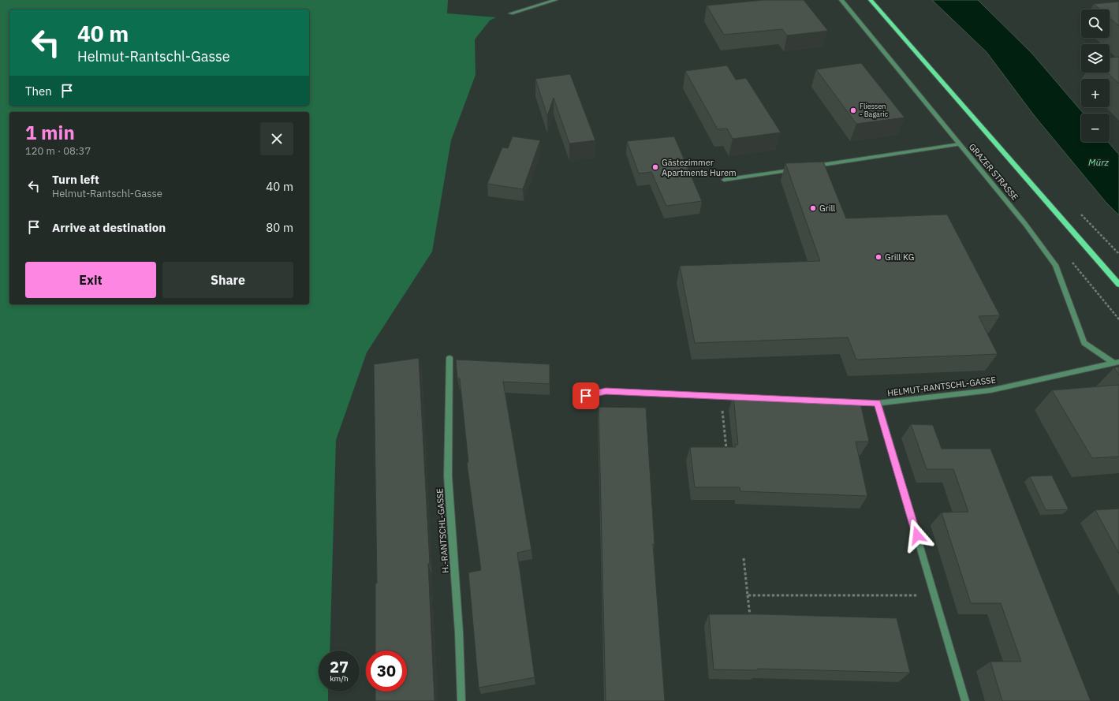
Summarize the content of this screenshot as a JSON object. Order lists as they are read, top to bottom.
{
  "streets": {
    "street": ["GRAZER STRASSE", "HELMUT-RANTSCHL-GASSE", "H.-RANTSCHL-GASSE"]
  },
  "crossings": [
    ["GRAZER STRASSE", "HELMUT-RANTSCHL-GASSE"]
  ],
  "water": ["Mürz"],
  "places": [
    "Fliessen - Bagaric",
    "Gästezimmer Apartments Hurem",
    "Grill",
    "Grill KG"
  ],
  "page": {
    "map_buttons": ["+", "−"],
    "turn": ["40 m", "Helmut-Rantschl-Gasse"],
    "then": "Then",
    "heading": ["1 min", "120 m · 08:37"],
    "list": [
      {
        "name": "Turn left",
        "note": "Helmut-Rantschl-Gasse",
        "value": "40 m"
      },
      {
        "name": "Arrive at destination",
        "value": "80 m"
      }
    ],
    "buttons": ["Exit", "Share"],
    "speed": "27 km/h",
    "limit": "30"
  }
}
